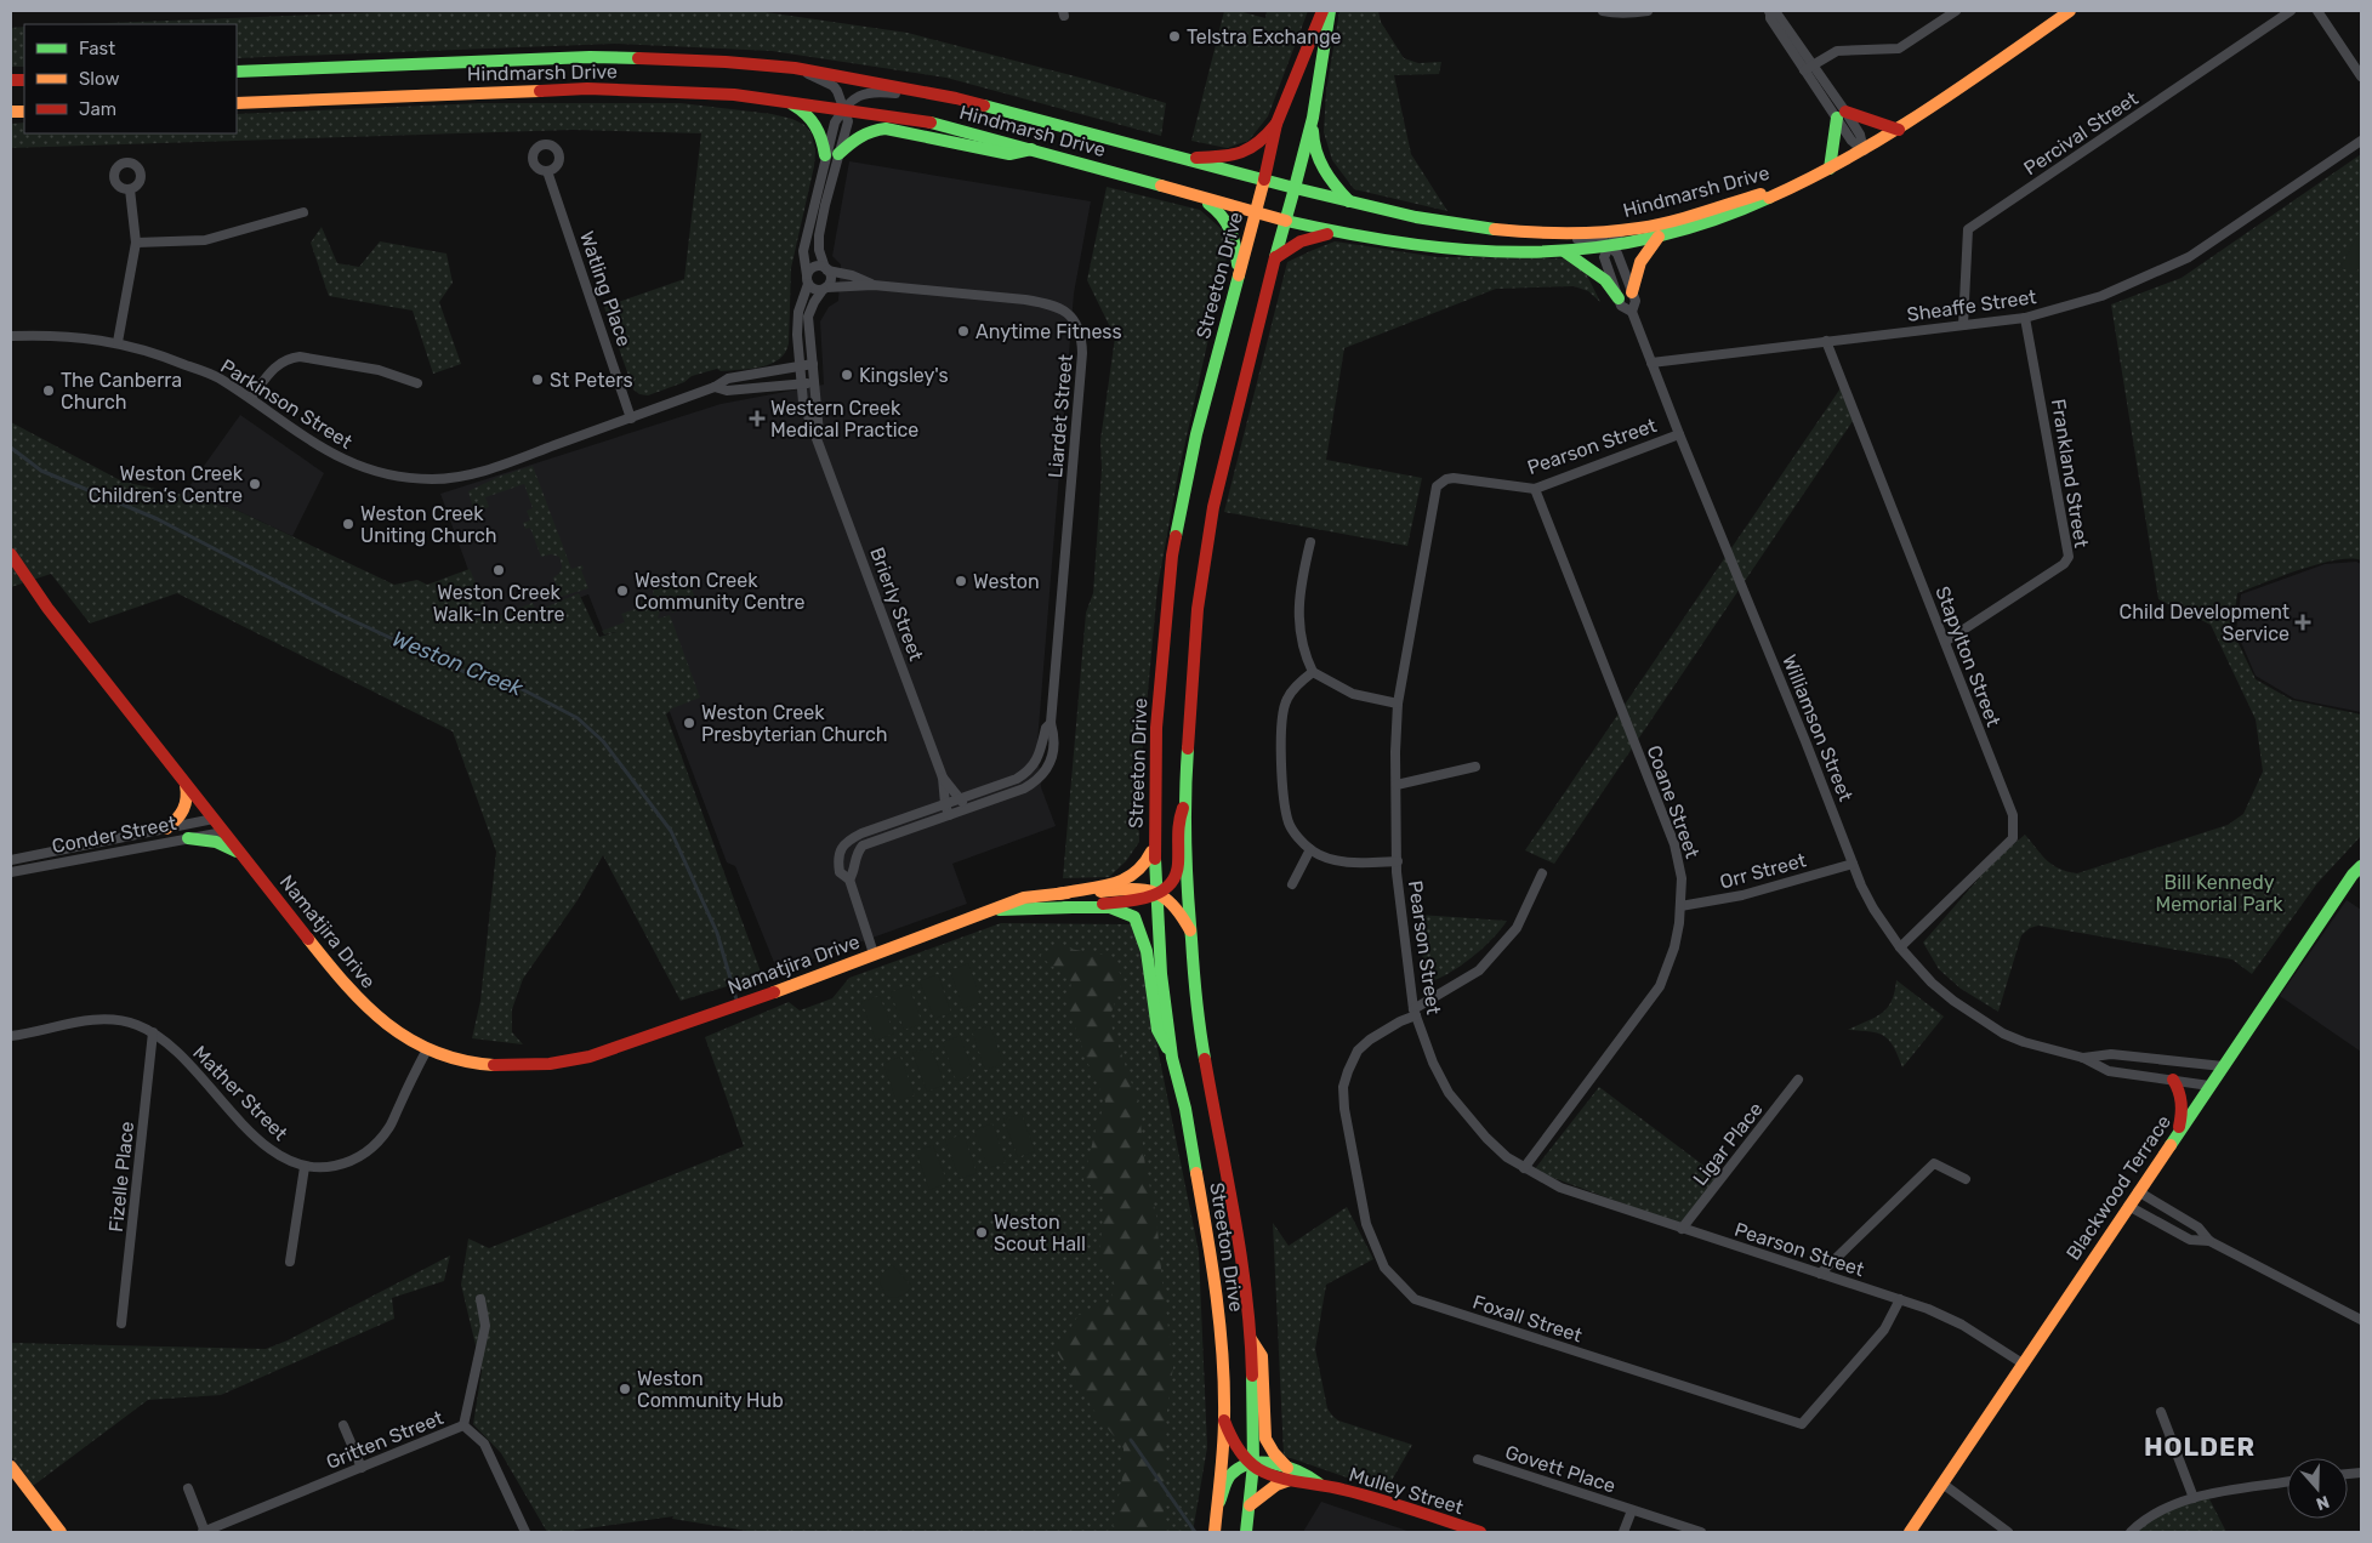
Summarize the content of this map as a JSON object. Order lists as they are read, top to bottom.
{
  "streets": {
    "main road": [
      "Hindmarsh Drive",
      "Streeton Drive",
      "Namatjira Drive",
      "Blackwood Terrace",
      "Mulley Street"
    ],
    "street": [
      "Percival Street",
      "Watling Place",
      "Sheaffe Street",
      "Parkinson Street",
      "Liardet Street",
      "Pearson Street",
      "Frankland Street",
      "Brierly Street",
      "Stapylton Street",
      "Williamson Street",
      "Coane Street",
      "Conder Street",
      "Orr Street",
      "Mather Street",
      "Ligar Place",
      "Fizelle Place",
      "Foxall Street",
      "Gritten Street",
      "Govett Place"
    ]
  },
  "crossings": [
    ["Hindmarsh Drive", "Streeton Drive"],
    ["Hindmarsh Drive", "Brierly Street"],
    ["Hindmarsh Drive", "Williamson Street"],
    ["Percival Street", "Sheaffe Street"],
    ["Streeton Drive", "Namatjira Drive"],
    ["Streeton Drive", "Mulley Street"],
    ["Watling Place", "Parkinson Street"],
    ["Sheaffe Street", "Frankland Street"],
    ["Sheaffe Street", "Stapylton Street"],
    ["Sheaffe Street", "Williamson Street"],
    ["Parkinson Street", "Brierly Street"],
    ["Liardet Street", "Brierly Street"],
    ["Pearson Street", "Williamson Street"],
    ["Pearson Street", "Coane Street"],
    ["Pearson Street", "Ligar Place"],
    ["Pearson Street", "Blackwood Terrace"],
    ["Pearson Street", "Foxall Street"],
    ["Frankland Street", "Stapylton Street"],
    ["Stapylton Street", "Williamson Street"],
    ["Williamson Street", "Orr Street"],
    ["Williamson Street", "Blackwood Terrace"],
    ["Coane Street", "Orr Street"],
    ["Conder Street", "Namatjira Drive"],
    ["Namatjira Drive", "Mather Street"],
    ["Mather Street", "Fizelle Place"]
  ],
  "districts": ["HOLDER"],
  "water": ["Weston Creek"],
  "parks": ["Bill Kennedy Memorial Park"],
  "places": {
    "other": [
      "Telstra Exchange",
      "Anytime Fitness",
      "Kingsley's",
      "St Peters",
      "The Canberra Church",
      "Weston Creek Children’s Centre",
      "Weston Creek Uniting Church",
      "Weston Creek Walk-In Centre",
      "Weston",
      "Weston Creek Community Centre",
      "Weston Creek Presbyterian Church",
      "Weston Scout Hall",
      "Weston Community Hub"
    ],
    "health": ["Western Creek Medical Practice", "Child Development Service"]
  },
  "legend": ["Fast", "Slow", "Jam"],
  "north": "bottom"
}
